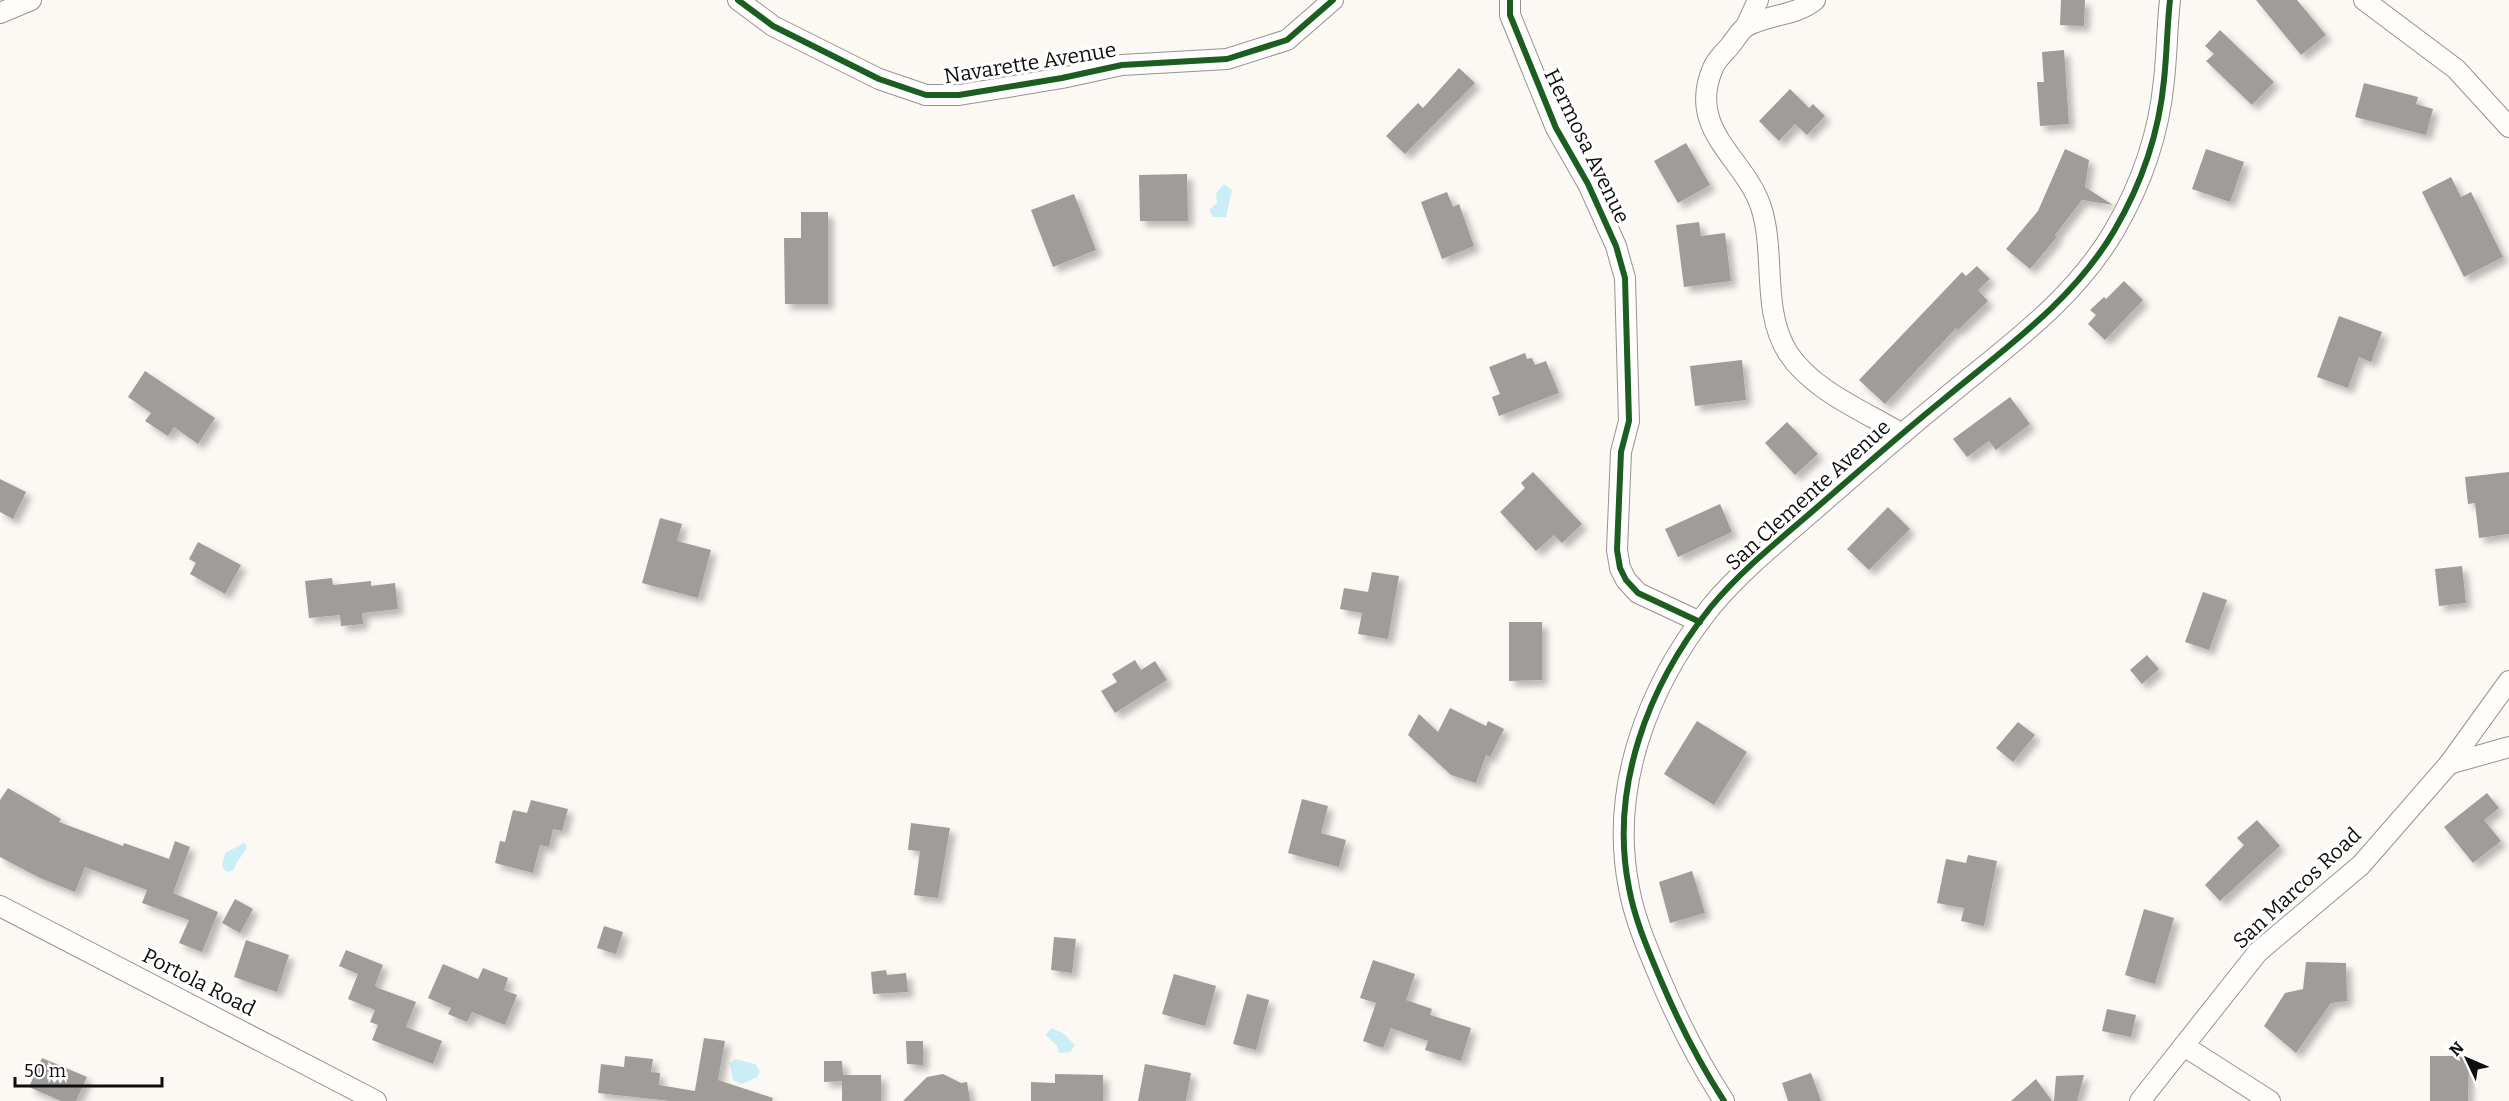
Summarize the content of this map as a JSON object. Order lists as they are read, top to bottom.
{
  "streets": {
    "street": [
      "Navarette Avenue",
      "Hermosa Avenue",
      "San Clemente Avenue",
      "San Marcos Road",
      "Portola Road"
    ]
  },
  "crossings": [
    ["Hermosa Avenue", "San Clemente Avenue"]
  ],
  "scale_bar": "50 m",
  "north": "top left"
}
